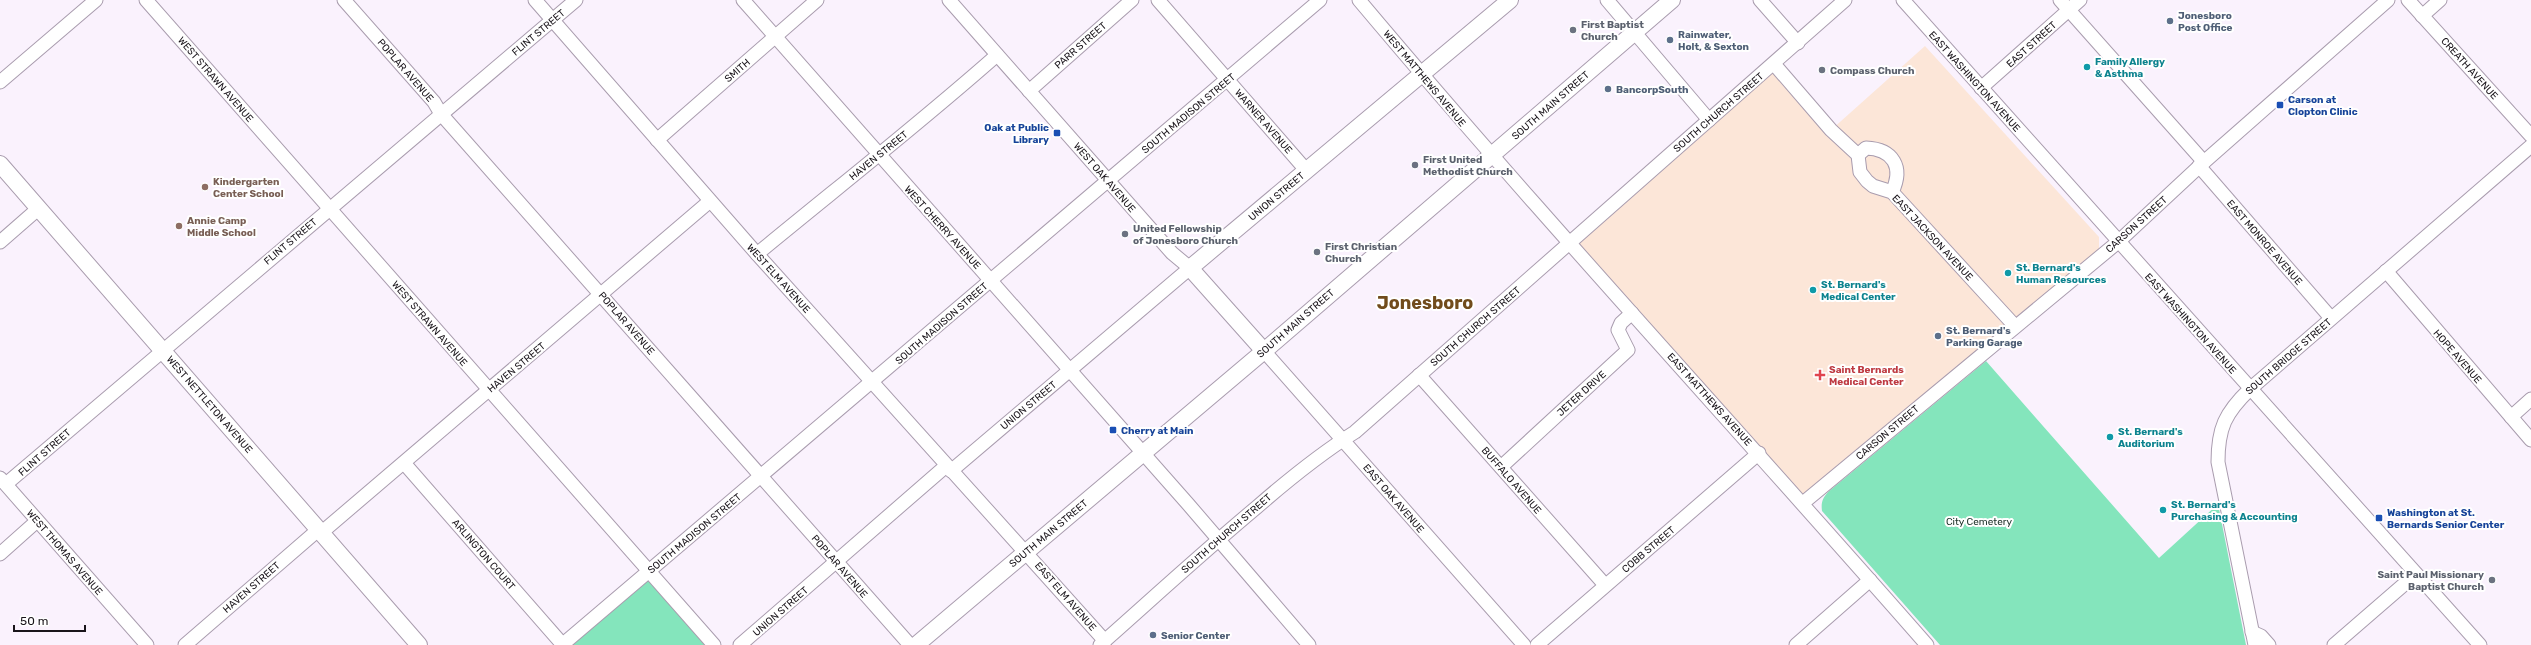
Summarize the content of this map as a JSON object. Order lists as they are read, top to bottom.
{
  "streets": {
    "main road": [
      "SOUTH MAIN STREET",
      "WEST OAK AVENUE",
      "UNION STREET",
      "WEST NETTLETON AVENUE"
    ],
    "street": [
      "FLINT STREET",
      "EAST STREET",
      "PARR STREET",
      "CREATH AVENUE",
      "POPLAR AVENUE",
      "SMITH",
      "WEST MATTHEWS AVENUE",
      "WEST STRAWN AVENUE",
      "EAST WASHINGTON AVENUE",
      "SOUTH CHURCH STREET",
      "SOUTH MADISON STREET",
      "WARNER AVENUE",
      "HAVEN STREET",
      "CARSON STREET",
      "WEST CHERRY AVENUE",
      "EAST JACKSON AVENUE",
      "EAST MONROE AVENUE",
      "WEST ELM AVENUE",
      "SOUTH BRIDGE STREET",
      "HOPE AVENUE",
      "JETER DRIVE",
      "EAST MATTHEWS AVENUE",
      "BUFFALO AVENUE",
      "EAST OAK AVENUE",
      "COBB STREET",
      "WEST THOMAS AVENUE",
      "ARLINGTON COURT",
      "EAST ELM AVENUE"
    ]
  },
  "crossings": [
    ["FLINT STREET", "POPLAR AVENUE"],
    ["FLINT STREET", "WEST STRAWN AVENUE"],
    ["FLINT STREET", "WEST ELM AVENUE"],
    ["FLINT STREET", "WEST NETTLETON AVENUE"],
    ["FLINT STREET", "WEST THOMAS AVENUE"],
    ["EAST STREET", "EAST WASHINGTON AVENUE"],
    ["EAST STREET", "EAST MONROE AVENUE"],
    ["PARR STREET", "WEST OAK AVENUE"],
    ["POPLAR AVENUE", "SOUTH MADISON STREET"],
    ["POPLAR AVENUE", "HAVEN STREET"],
    ["POPLAR AVENUE", "UNION STREET"],
    ["SMITH", "WEST CHERRY AVENUE"],
    ["SMITH", "WEST ELM AVENUE"],
    ["WEST MATTHEWS AVENUE", "SOUTH MAIN STREET"],
    ["WEST MATTHEWS AVENUE", "UNION STREET"],
    ["WEST MATTHEWS AVENUE", "EAST MATTHEWS AVENUE"],
    ["WEST STRAWN AVENUE", "SOUTH MADISON STREET"],
    ["WEST STRAWN AVENUE", "HAVEN STREET"],
    ["EAST WASHINGTON AVENUE", "CARSON STREET"],
    ["EAST WASHINGTON AVENUE", "SOUTH BRIDGE STREET"],
    ["SOUTH MAIN STREET", "WEST OAK AVENUE"],
    ["SOUTH MAIN STREET", "WEST CHERRY AVENUE"],
    ["SOUTH MAIN STREET", "WEST ELM AVENUE"],
    ["SOUTH MAIN STREET", "EAST MATTHEWS AVENUE"],
    ["SOUTH MAIN STREET", "EAST OAK AVENUE"],
    ["SOUTH MAIN STREET", "EAST ELM AVENUE"],
    ["SOUTH CHURCH STREET", "WEST CHERRY AVENUE"],
    ["SOUTH CHURCH STREET", "EAST MATTHEWS AVENUE"],
    ["SOUTH CHURCH STREET", "BUFFALO AVENUE"],
    ["SOUTH CHURCH STREET", "EAST OAK AVENUE"],
    ["SOUTH CHURCH STREET", "EAST ELM AVENUE"],
    ["SOUTH MADISON STREET", "WARNER AVENUE"],
    ["SOUTH MADISON STREET", "WEST OAK AVENUE"],
    ["SOUTH MADISON STREET", "WEST CHERRY AVENUE"],
    ["SOUTH MADISON STREET", "WEST ELM AVENUE"],
    ["SOUTH MADISON STREET", "ARLINGTON COURT"],
    ["WARNER AVENUE", "UNION STREET"],
    ["HAVEN STREET", "WEST OAK AVENUE"],
    ["HAVEN STREET", "WEST CHERRY AVENUE"],
    ["HAVEN STREET", "WEST ELM AVENUE"],
    ["HAVEN STREET", "WEST NETTLETON AVENUE"],
    ["HAVEN STREET", "ARLINGTON COURT"],
    ["WEST OAK AVENUE", "UNION STREET"],
    ["WEST OAK AVENUE", "EAST OAK AVENUE"],
    ["UNION STREET", "WEST CHERRY AVENUE"],
    ["UNION STREET", "WEST ELM AVENUE"],
    ["CARSON STREET", "EAST JACKSON AVENUE"],
    ["CARSON STREET", "EAST MONROE AVENUE"],
    ["CARSON STREET", "EAST MATTHEWS AVENUE"],
    ["EAST MONROE AVENUE", "SOUTH BRIDGE STREET"],
    ["WEST ELM AVENUE", "EAST ELM AVENUE"],
    ["SOUTH BRIDGE STREET", "HOPE AVENUE"],
    ["JETER DRIVE", "EAST MATTHEWS AVENUE"],
    ["JETER DRIVE", "BUFFALO AVENUE"],
    ["EAST MATTHEWS AVENUE", "COBB STREET"],
    ["BUFFALO AVENUE", "COBB STREET"]
  ],
  "districts": ["Jonesboro"],
  "parks": ["City Cemetery"],
  "places": {
    "other": [
      "Jonesboro Post Office",
      "First Baptist Church",
      "Rainwater, Holt, & Sexton",
      "Family Allergy & Asthma",
      "Compass Church",
      "BancorpSouth",
      "First United Methodist Church",
      "Kindergarten Center School",
      "Annie Camp Middle School",
      "United Fellowship of Jonesboro Church",
      "First Christian Church",
      "St. Bernard's Human Resources",
      "St. Bernard's Medical Center",
      "St. Bernard's Parking Garage",
      "St. Bernard's Auditorium",
      "St. Bernard's Purchasing & Accounting",
      "Saint Paul Missionary Baptist Church",
      "Senior Center"
    ],
    "transit": [
      "Carson at Clopton Clinic",
      "Oak at Public Library",
      "Cherry at Main",
      "Washington at St. Bernards Senior Center"
    ],
    "health": ["Saint Bernards Medical Center"]
  },
  "scale_bar": "50 m"
}
